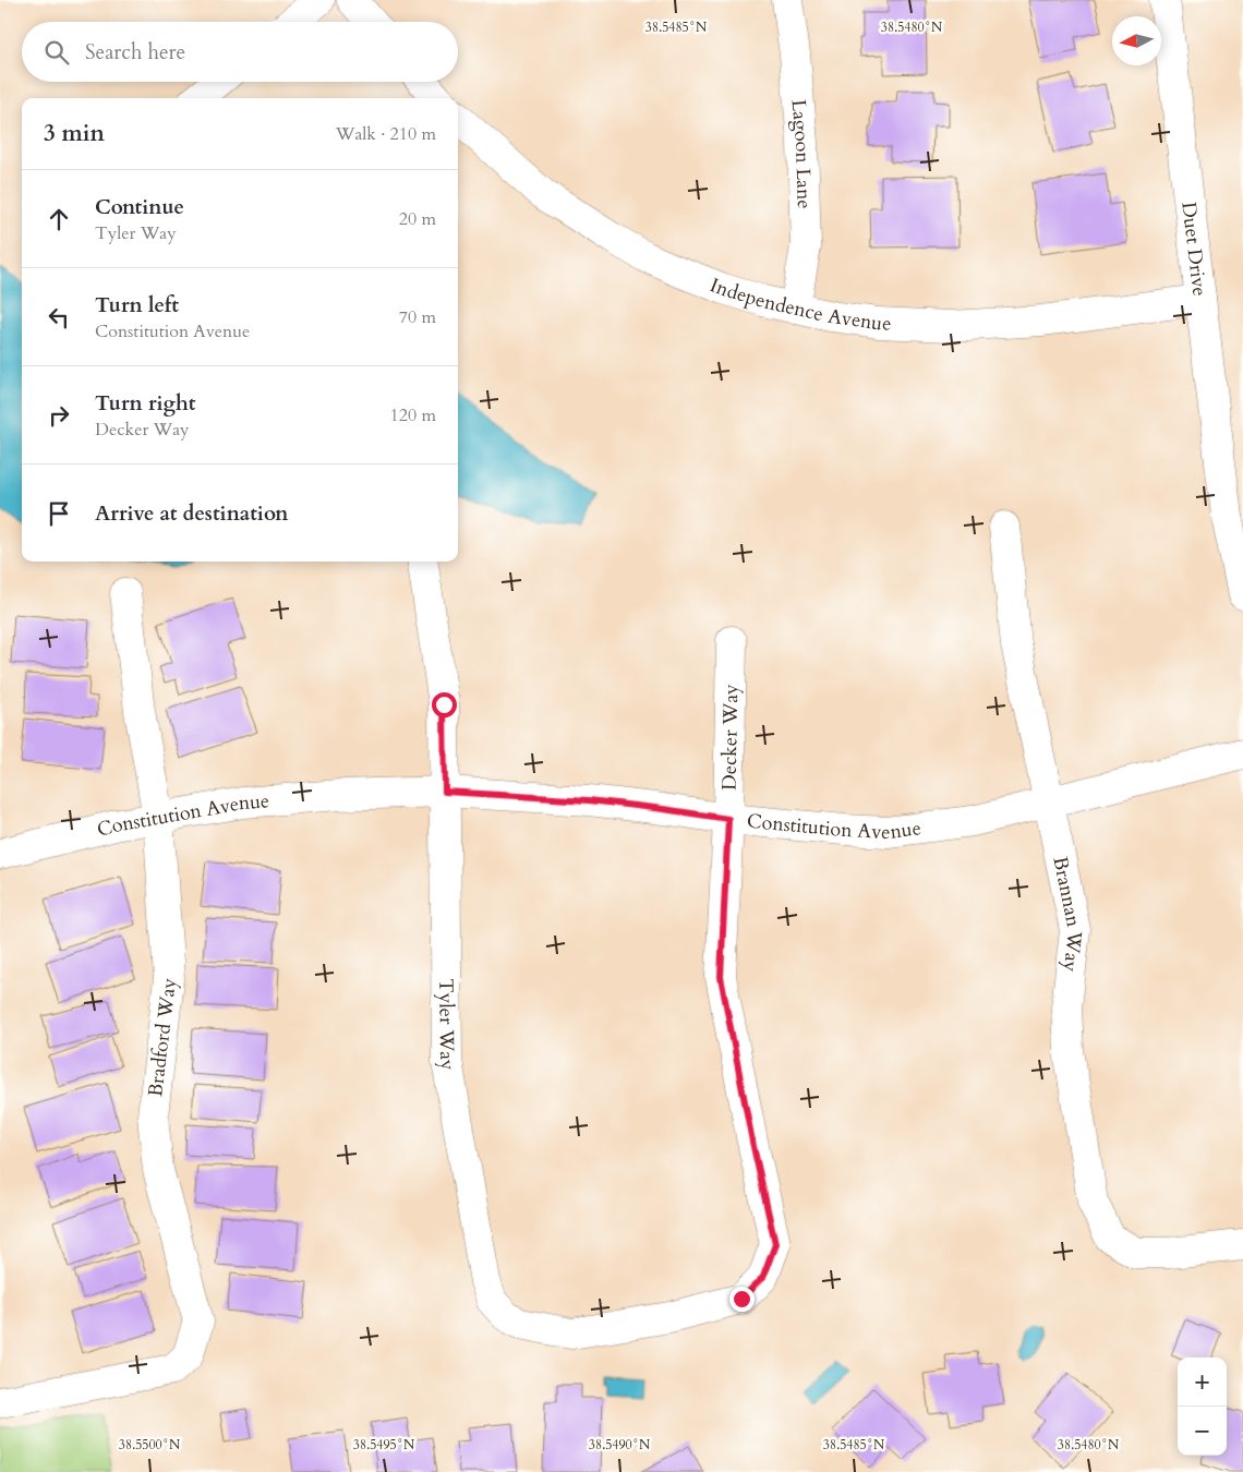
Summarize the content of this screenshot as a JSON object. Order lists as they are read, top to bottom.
{
  "streets": {
    "street": [
      "Lagoon Lane",
      "Duet Drive",
      "Independence Avenue",
      "Decker Way",
      "Constitution Avenue",
      "Brannan Way",
      "Tyler Way",
      "Bradford Way"
    ]
  },
  "crossings": [
    ["Lagoon Lane", "Independence Avenue"],
    ["Duet Drive", "Independence Avenue"],
    ["Decker Way", "Constitution Avenue"],
    ["Decker Way", "Tyler Way"],
    ["Constitution Avenue", "Brannan Way"],
    ["Constitution Avenue", "Tyler Way"],
    ["Constitution Avenue", "Bradford Way"]
  ],
  "north": "left",
  "page": {
    "search": "Search here",
    "heading": ["3 min", "Walk · 210 m"],
    "list": [
      ["Continue", "Tyler Way", "20 m"],
      ["Turn left", "Constitution Avenue", "70 m"],
      ["Turn right", "Decker Way", "120 m"],
      "Arrive at destination"
    ],
    "map_buttons": ["+", "−"]
  },
  "coordinates": [
    "38.5485°N",
    "38.5480°N",
    "38.5500°N",
    "38.5495°N",
    "38.5490°N"
  ]
}
